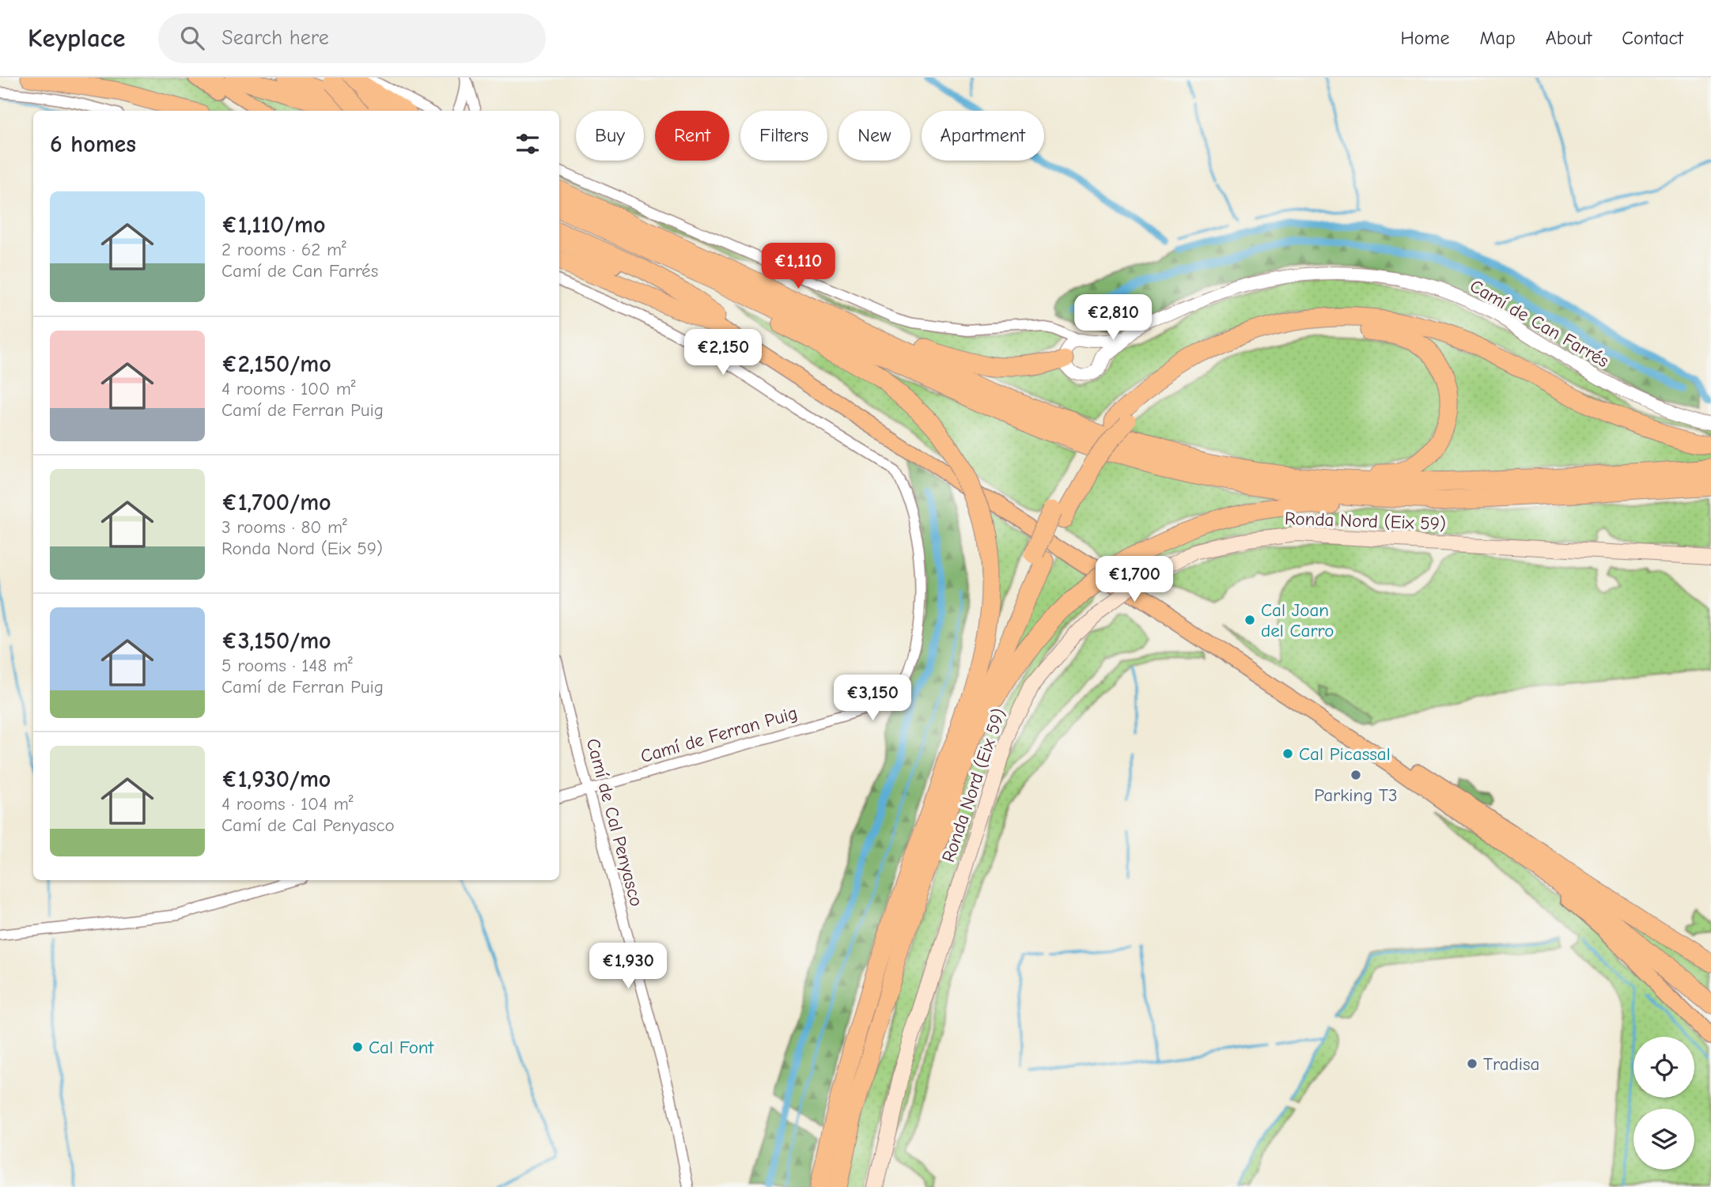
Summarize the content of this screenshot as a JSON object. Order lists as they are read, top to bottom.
{
  "streets": {
    "main road": ["Ronda Nord (Eix 59)"],
    "street": ["Camí de Can Farrés", "Camí de Ferran Puig", "Camí de Cal Penyasco"]
  },
  "crossings": [
    ["Camí de Ferran Puig", "Camí de Cal Penyasco"]
  ],
  "places": [
    "Cal Joan del Carro",
    "Cal Picassal",
    "Parking T3",
    "Cal Font",
    "Tradisa"
  ],
  "page": {
    "header": "Keyplace",
    "search": "Search here",
    "nav": [
      "Home",
      "Map",
      "About",
      "Contact"
    ],
    "chip": [
      "Buy",
      "Rent",
      "Filters",
      "New",
      "Apartment"
    ],
    "heading": "6 homes",
    "list": [
      {
        "name": "€1,110/mo",
        "note": "2 rooms · 62 m² · Camí de Can Farrés"
      },
      {
        "name": "€2,150/mo",
        "note": "4 rooms · 100 m² · Camí de Ferran Puig"
      },
      {
        "name": "€1,700/mo",
        "note": "3 rooms · 80 m² · Ronda Nord (Eix 59)"
      },
      {
        "name": "€3,150/mo",
        "note": "5 rooms · 148 m² · Camí de Ferran Puig"
      },
      {
        "name": "€1,930/mo",
        "note": "4 rooms · 104 m² · Camí de Cal Penyasco"
      }
    ],
    "price": [
      "€1,110",
      "€2,810",
      "€2,150",
      "€1,700",
      "€3,150",
      "€1,930"
    ]
  }
}
